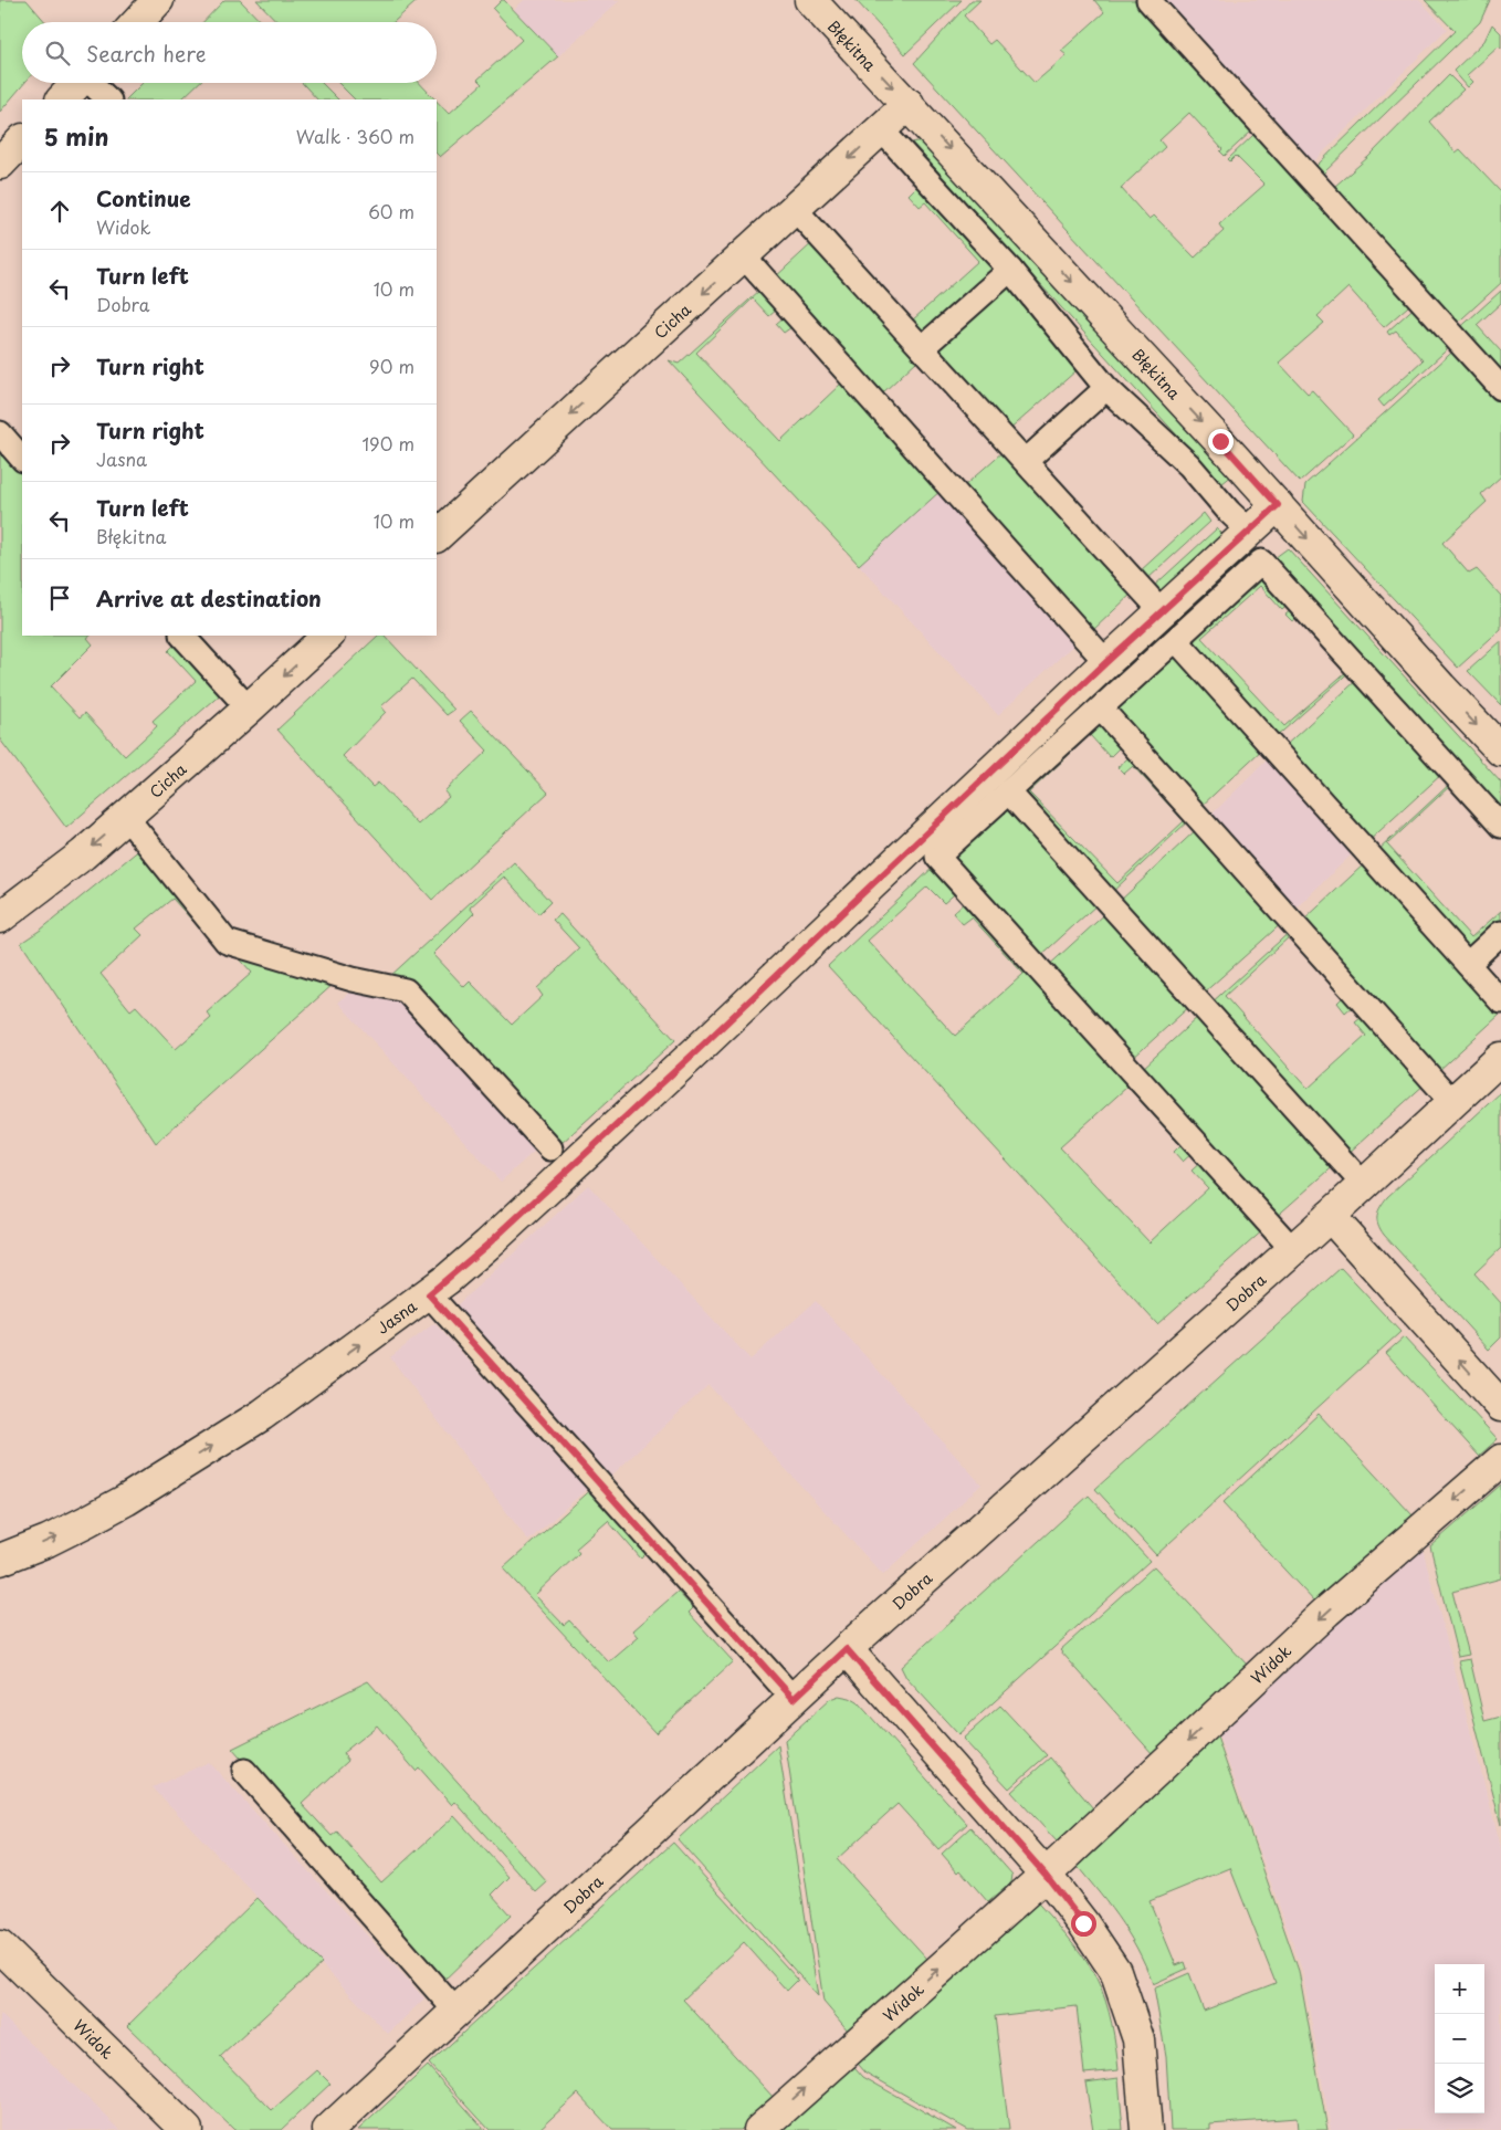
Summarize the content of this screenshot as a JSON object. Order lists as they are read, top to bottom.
{
  "streets": {
    "street": [
      "Błękitna",
      "Cicha",
      "Dobra",
      "Jasna",
      "Widok"
    ]
  },
  "crossings": [
    ["Błękitna", "Cicha"],
    ["Błękitna", "Jasna"]
  ],
  "one_way": ["Błękitna", "Cicha"],
  "page": {
    "search": "Search here",
    "heading": ["5 min", "Walk · 360 m"],
    "list": [
      ["Continue", "Widok", "60 m"],
      ["Turn left", "Dobra", "10 m"],
      ["Turn right", "90 m"],
      ["Turn right", "Jasna", "190 m"],
      ["Turn left", "Błękitna", "10 m"],
      "Arrive at destination"
    ],
    "map_buttons": ["+", "−"]
  }
}
